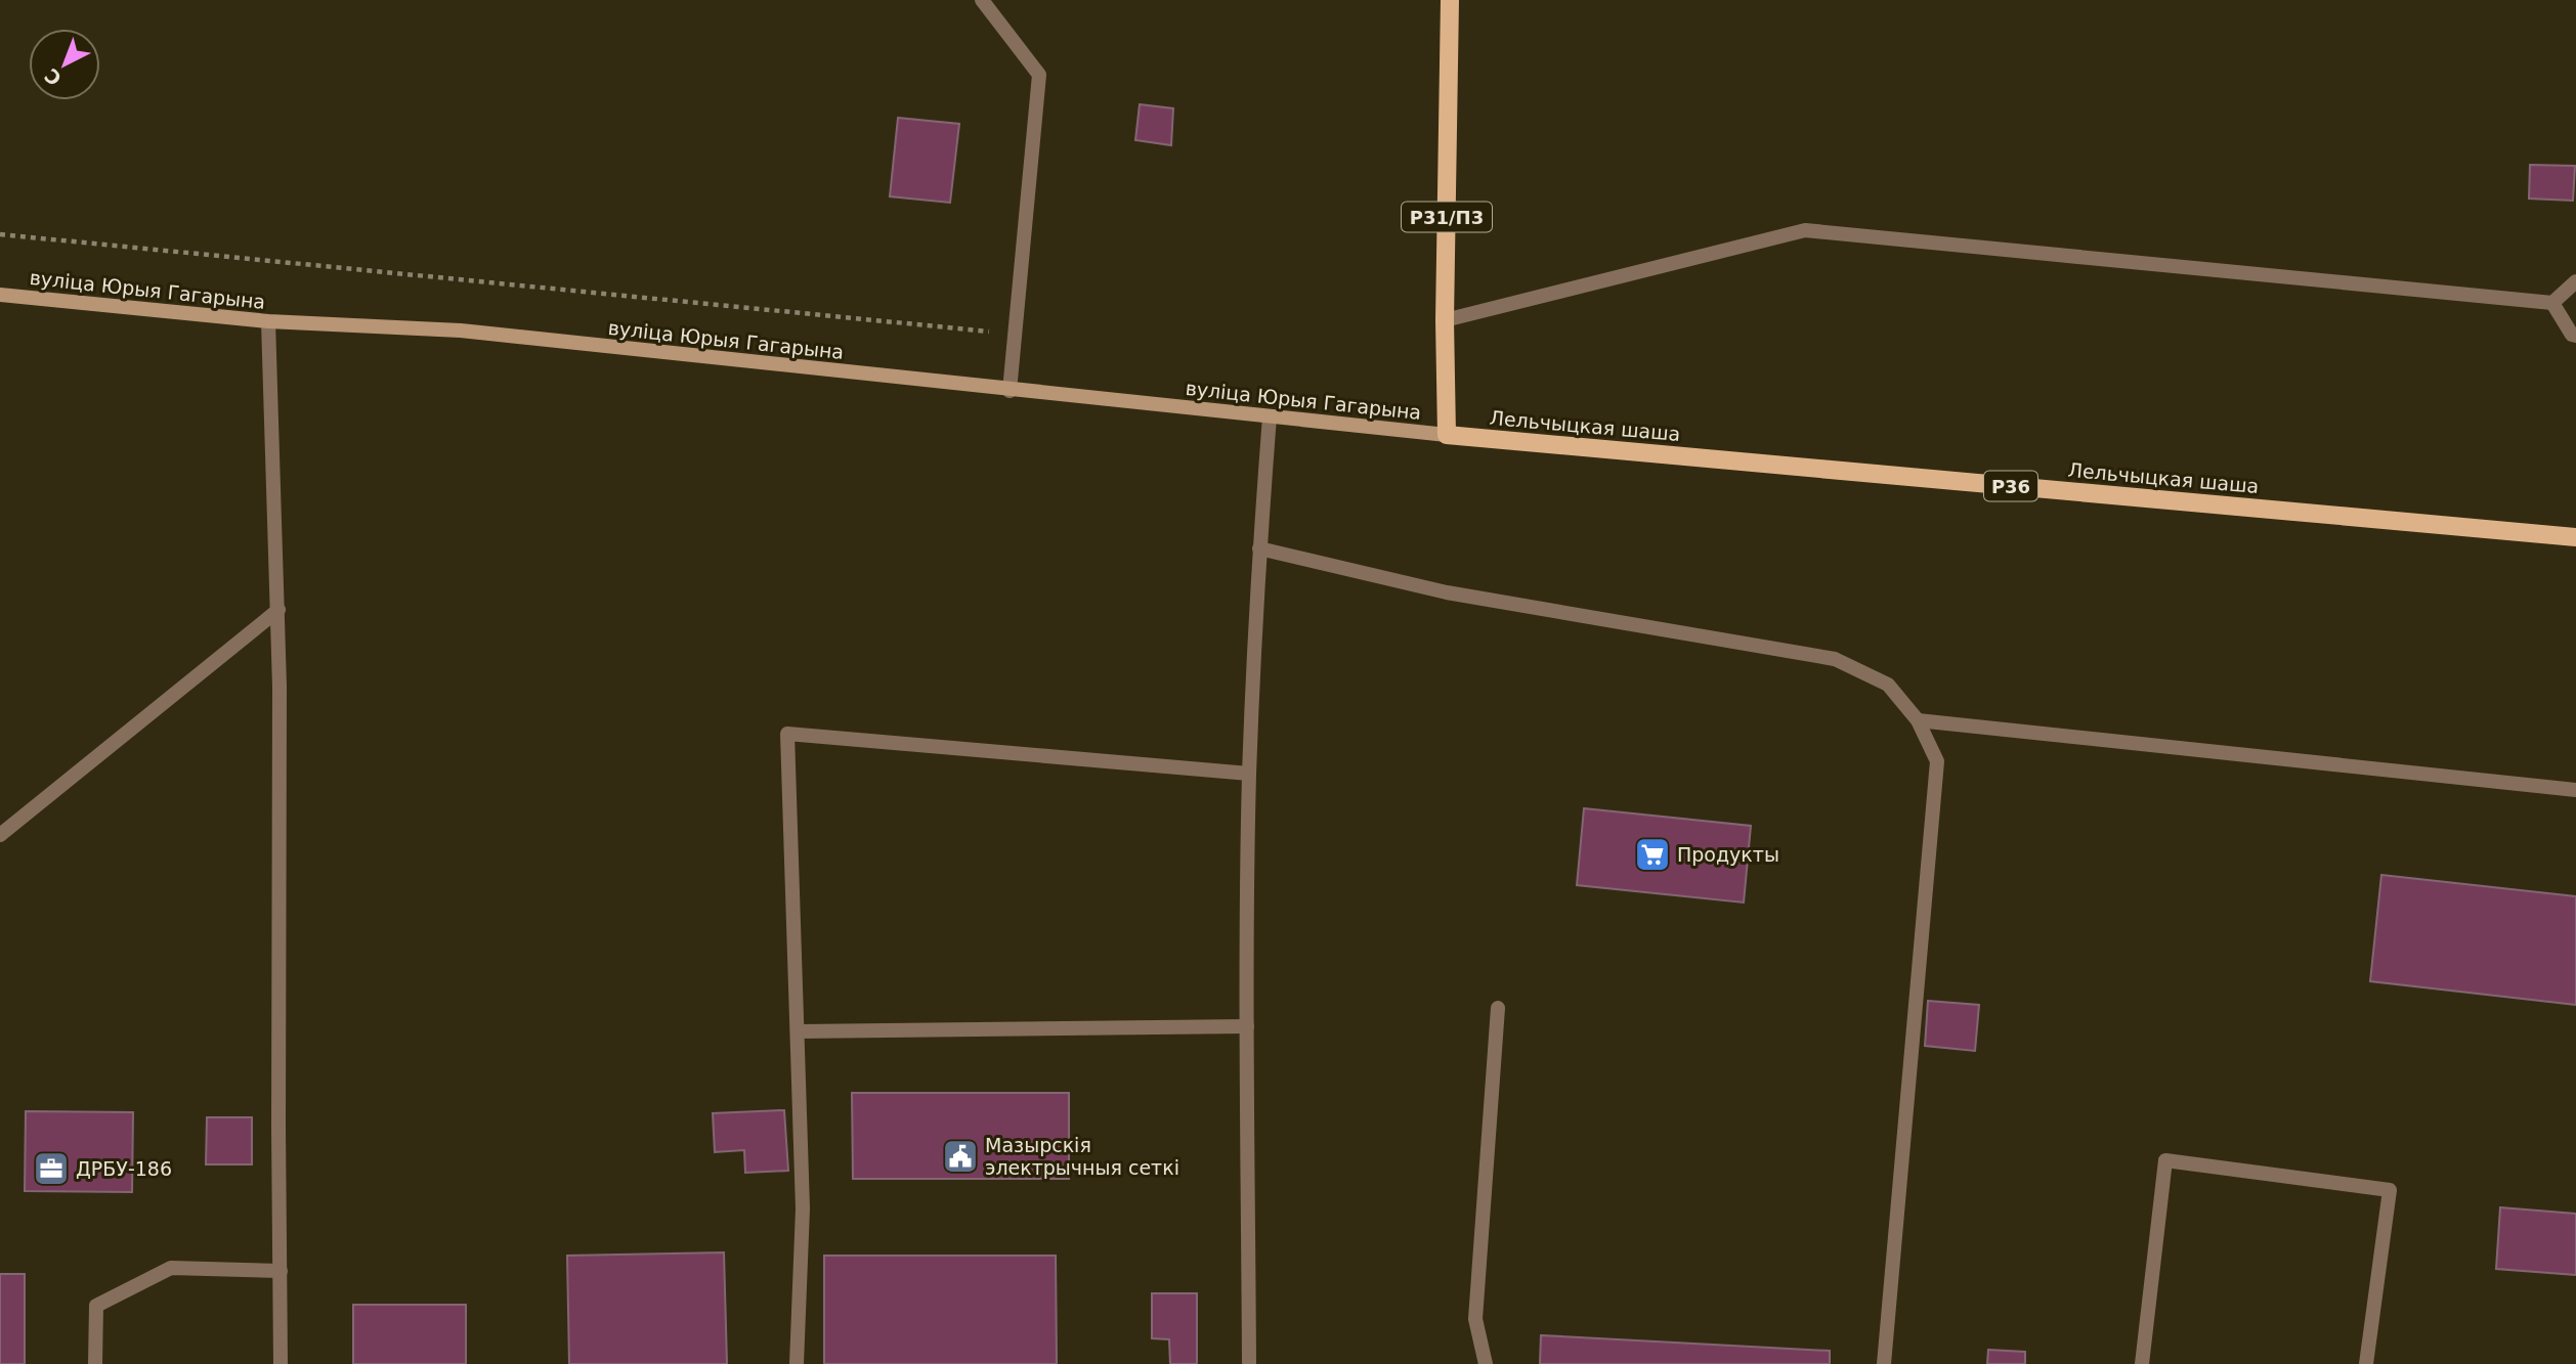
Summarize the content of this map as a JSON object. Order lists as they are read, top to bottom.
{
  "streets": {
    "main road": [
      "Р31/П3",
      "вуліца Юрыя Гагарына",
      "Лельчыцкая шаша",
      "Р36"
    ]
  },
  "crossings": [
    ["Р31/П3", "вуліца Юрыя Гагарына"],
    ["Р31/П3", "Лельчыцкая шаша"],
    ["вуліца Юрыя Гагарына", "Лельчыцкая шаша"]
  ],
  "places": {
    "supermarket": ["Продукты"],
    "public building": ["Мазырскія электрычныя сеткі"],
    "office": ["ДРБУ-186"]
  },
  "north": "bottom left"
}
